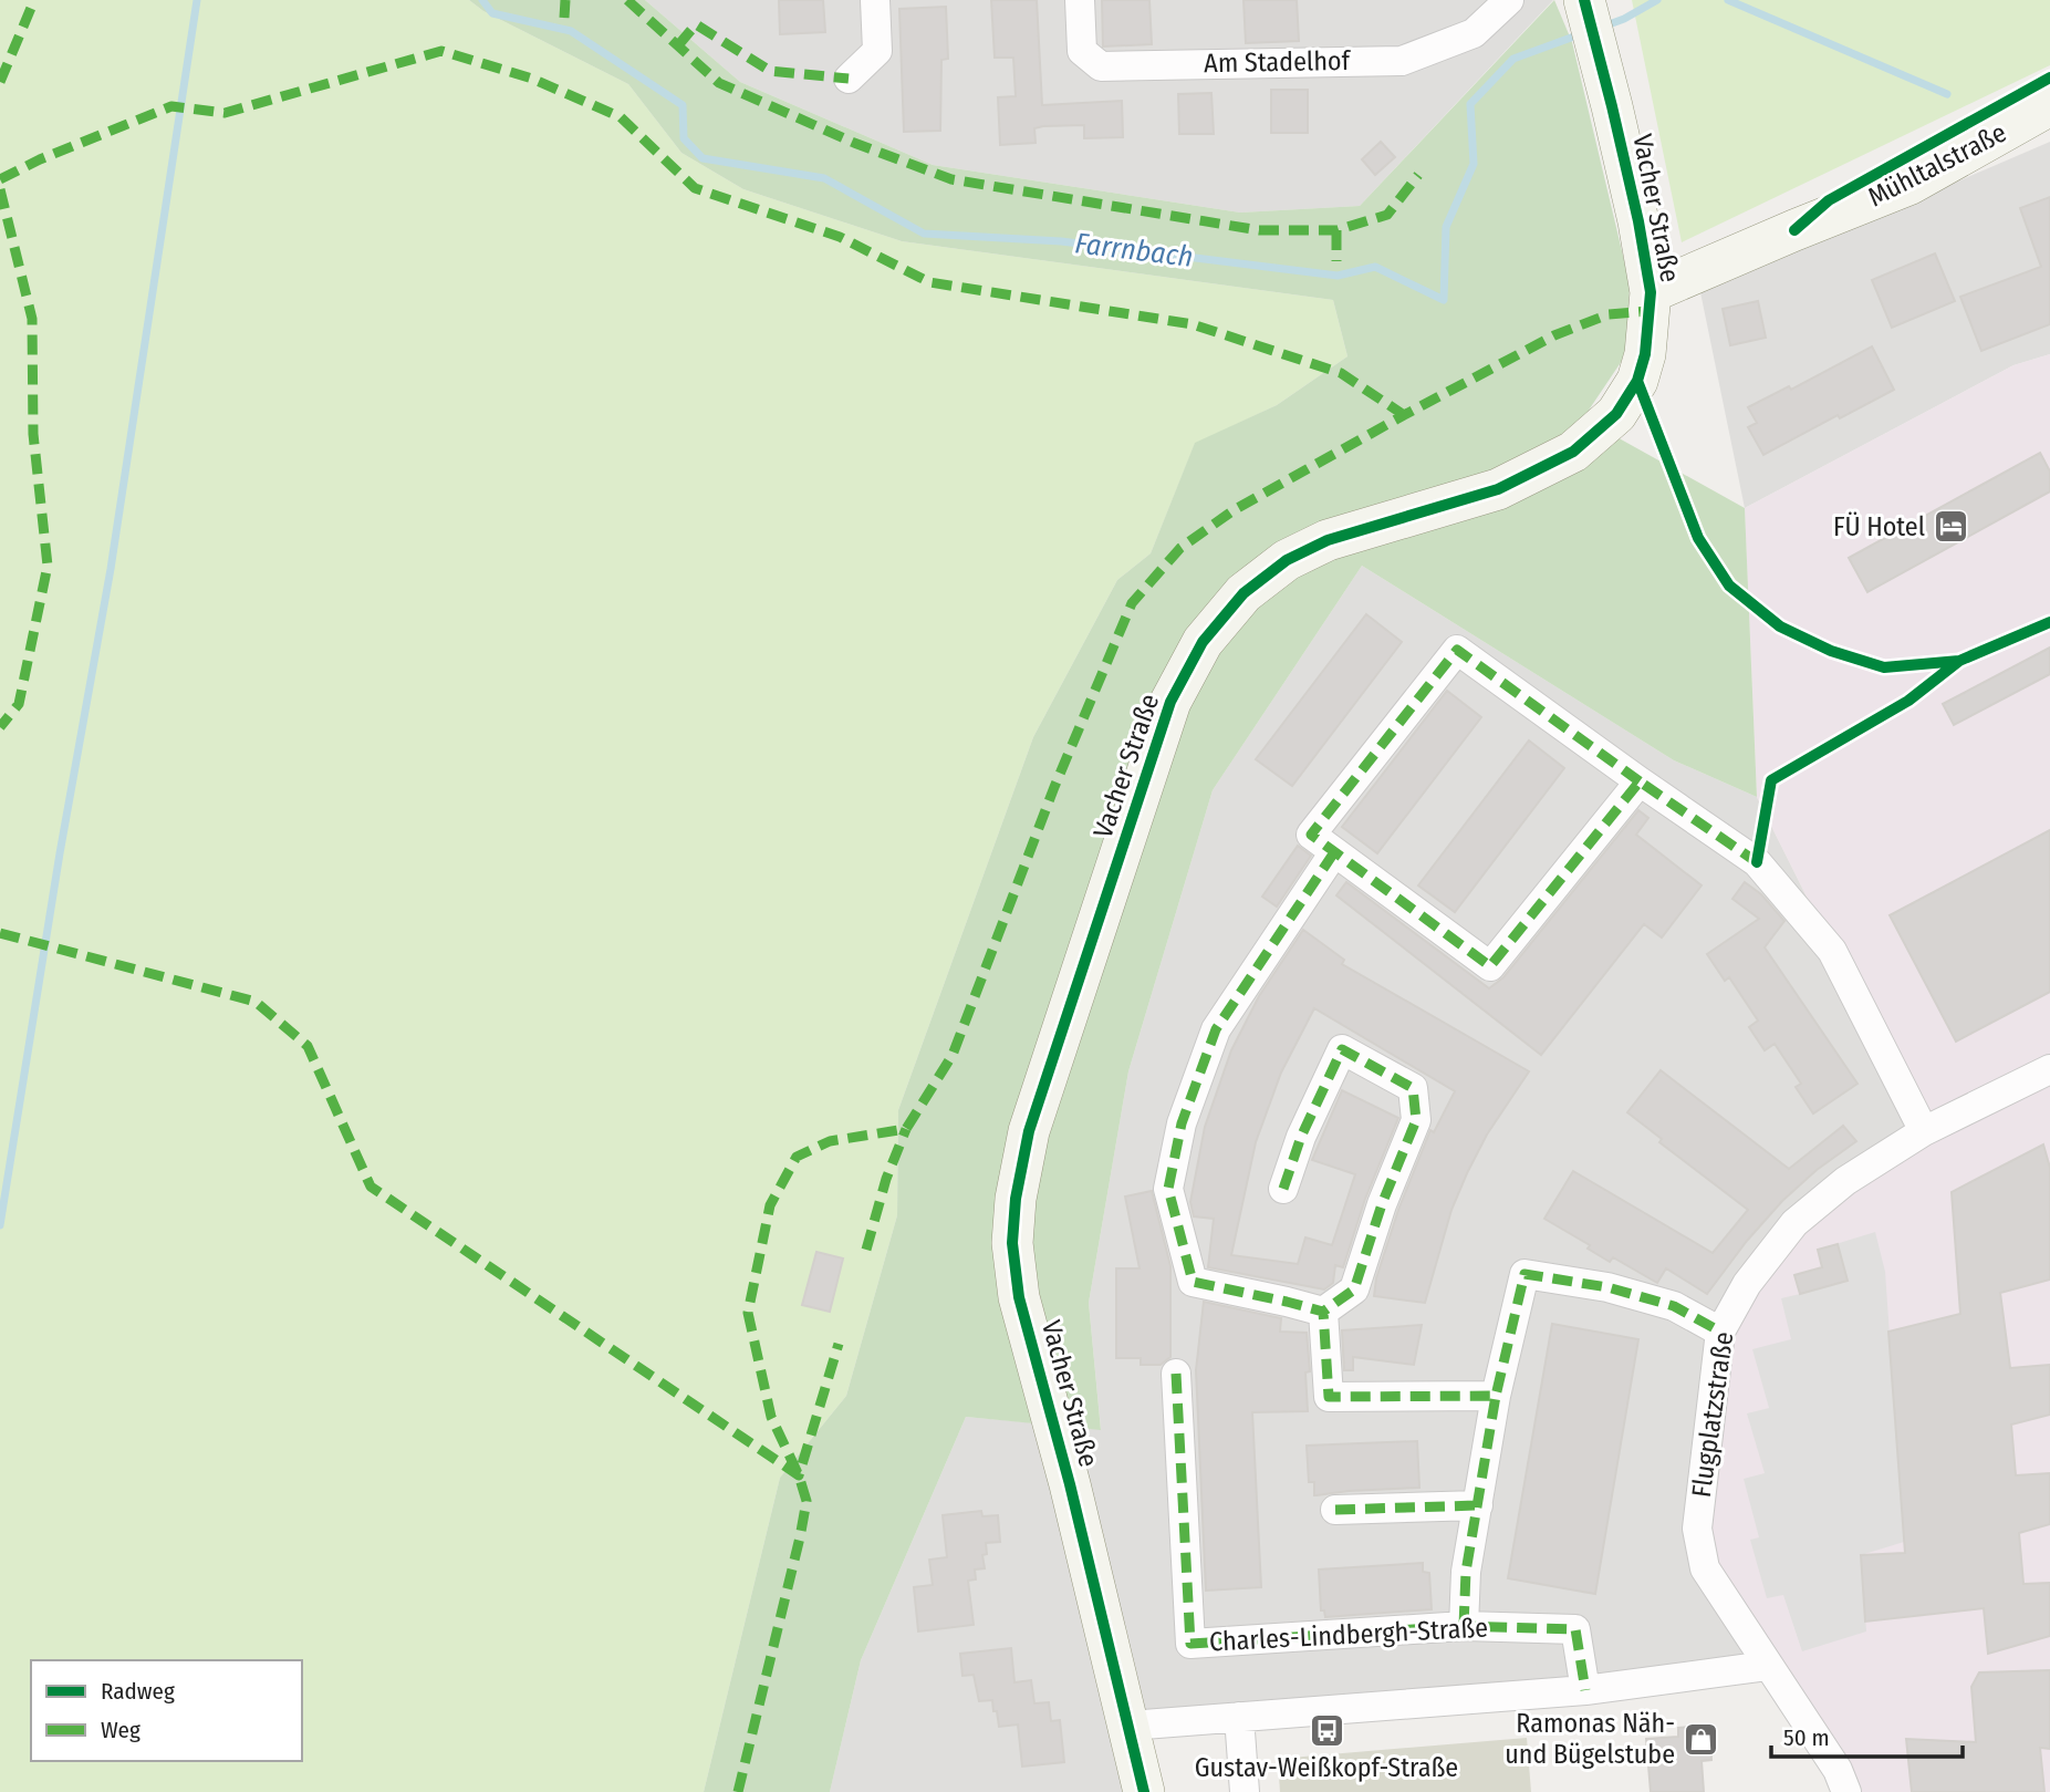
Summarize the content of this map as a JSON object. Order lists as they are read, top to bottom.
{
  "streets": {
    "street": [
      "Am Stadelhof",
      "Mühltalstraße",
      "Vacher Straße",
      "Flugplatzstraße",
      "Charles-Lindbergh-Straße"
    ]
  },
  "crossings": [
    ["Mühltalstraße", "Vacher Straße"]
  ],
  "water": ["Farrnbach"],
  "places": {
    "hotel": ["FÜ Hotel"],
    "bus stop": ["Gustav-Weißkopf-Straße"],
    "shop": ["Ramonas Näh- und Bügelstube"]
  },
  "legend": ["Radweg", "Weg"],
  "scale_bar": "50 m"
}
